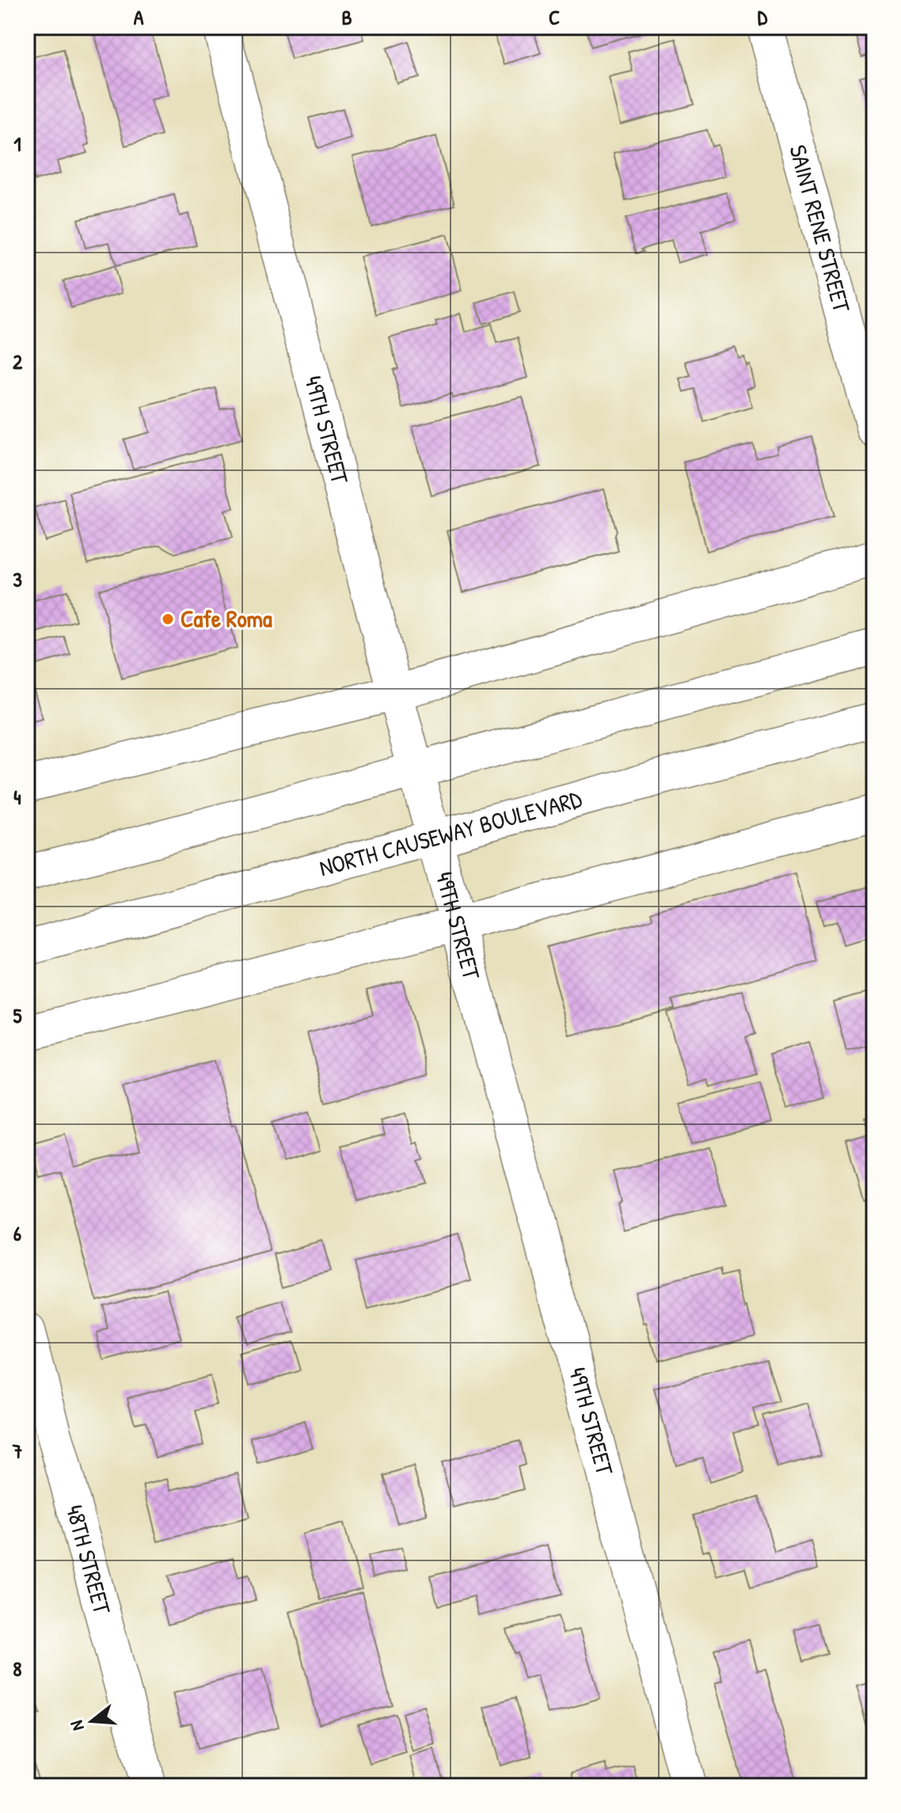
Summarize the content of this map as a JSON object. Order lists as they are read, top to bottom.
{
  "streets": {
    "main road": [
      "SAINT RENE STREET",
      "49TH STREET",
      "NORTH CAUSEWAY BOULEVARD",
      "48TH STREET"
    ]
  },
  "crossings": [
    ["49TH STREET", "NORTH CAUSEWAY BOULEVARD"]
  ],
  "places": ["Cafe Roma"],
  "north": "left",
  "grid": {
    "columns": [
      "A",
      "B",
      "C",
      "D"
    ],
    "rows": [
      "1",
      "2",
      "3",
      "4",
      "5",
      "6",
      "7",
      "8"
    ]
  }
}
